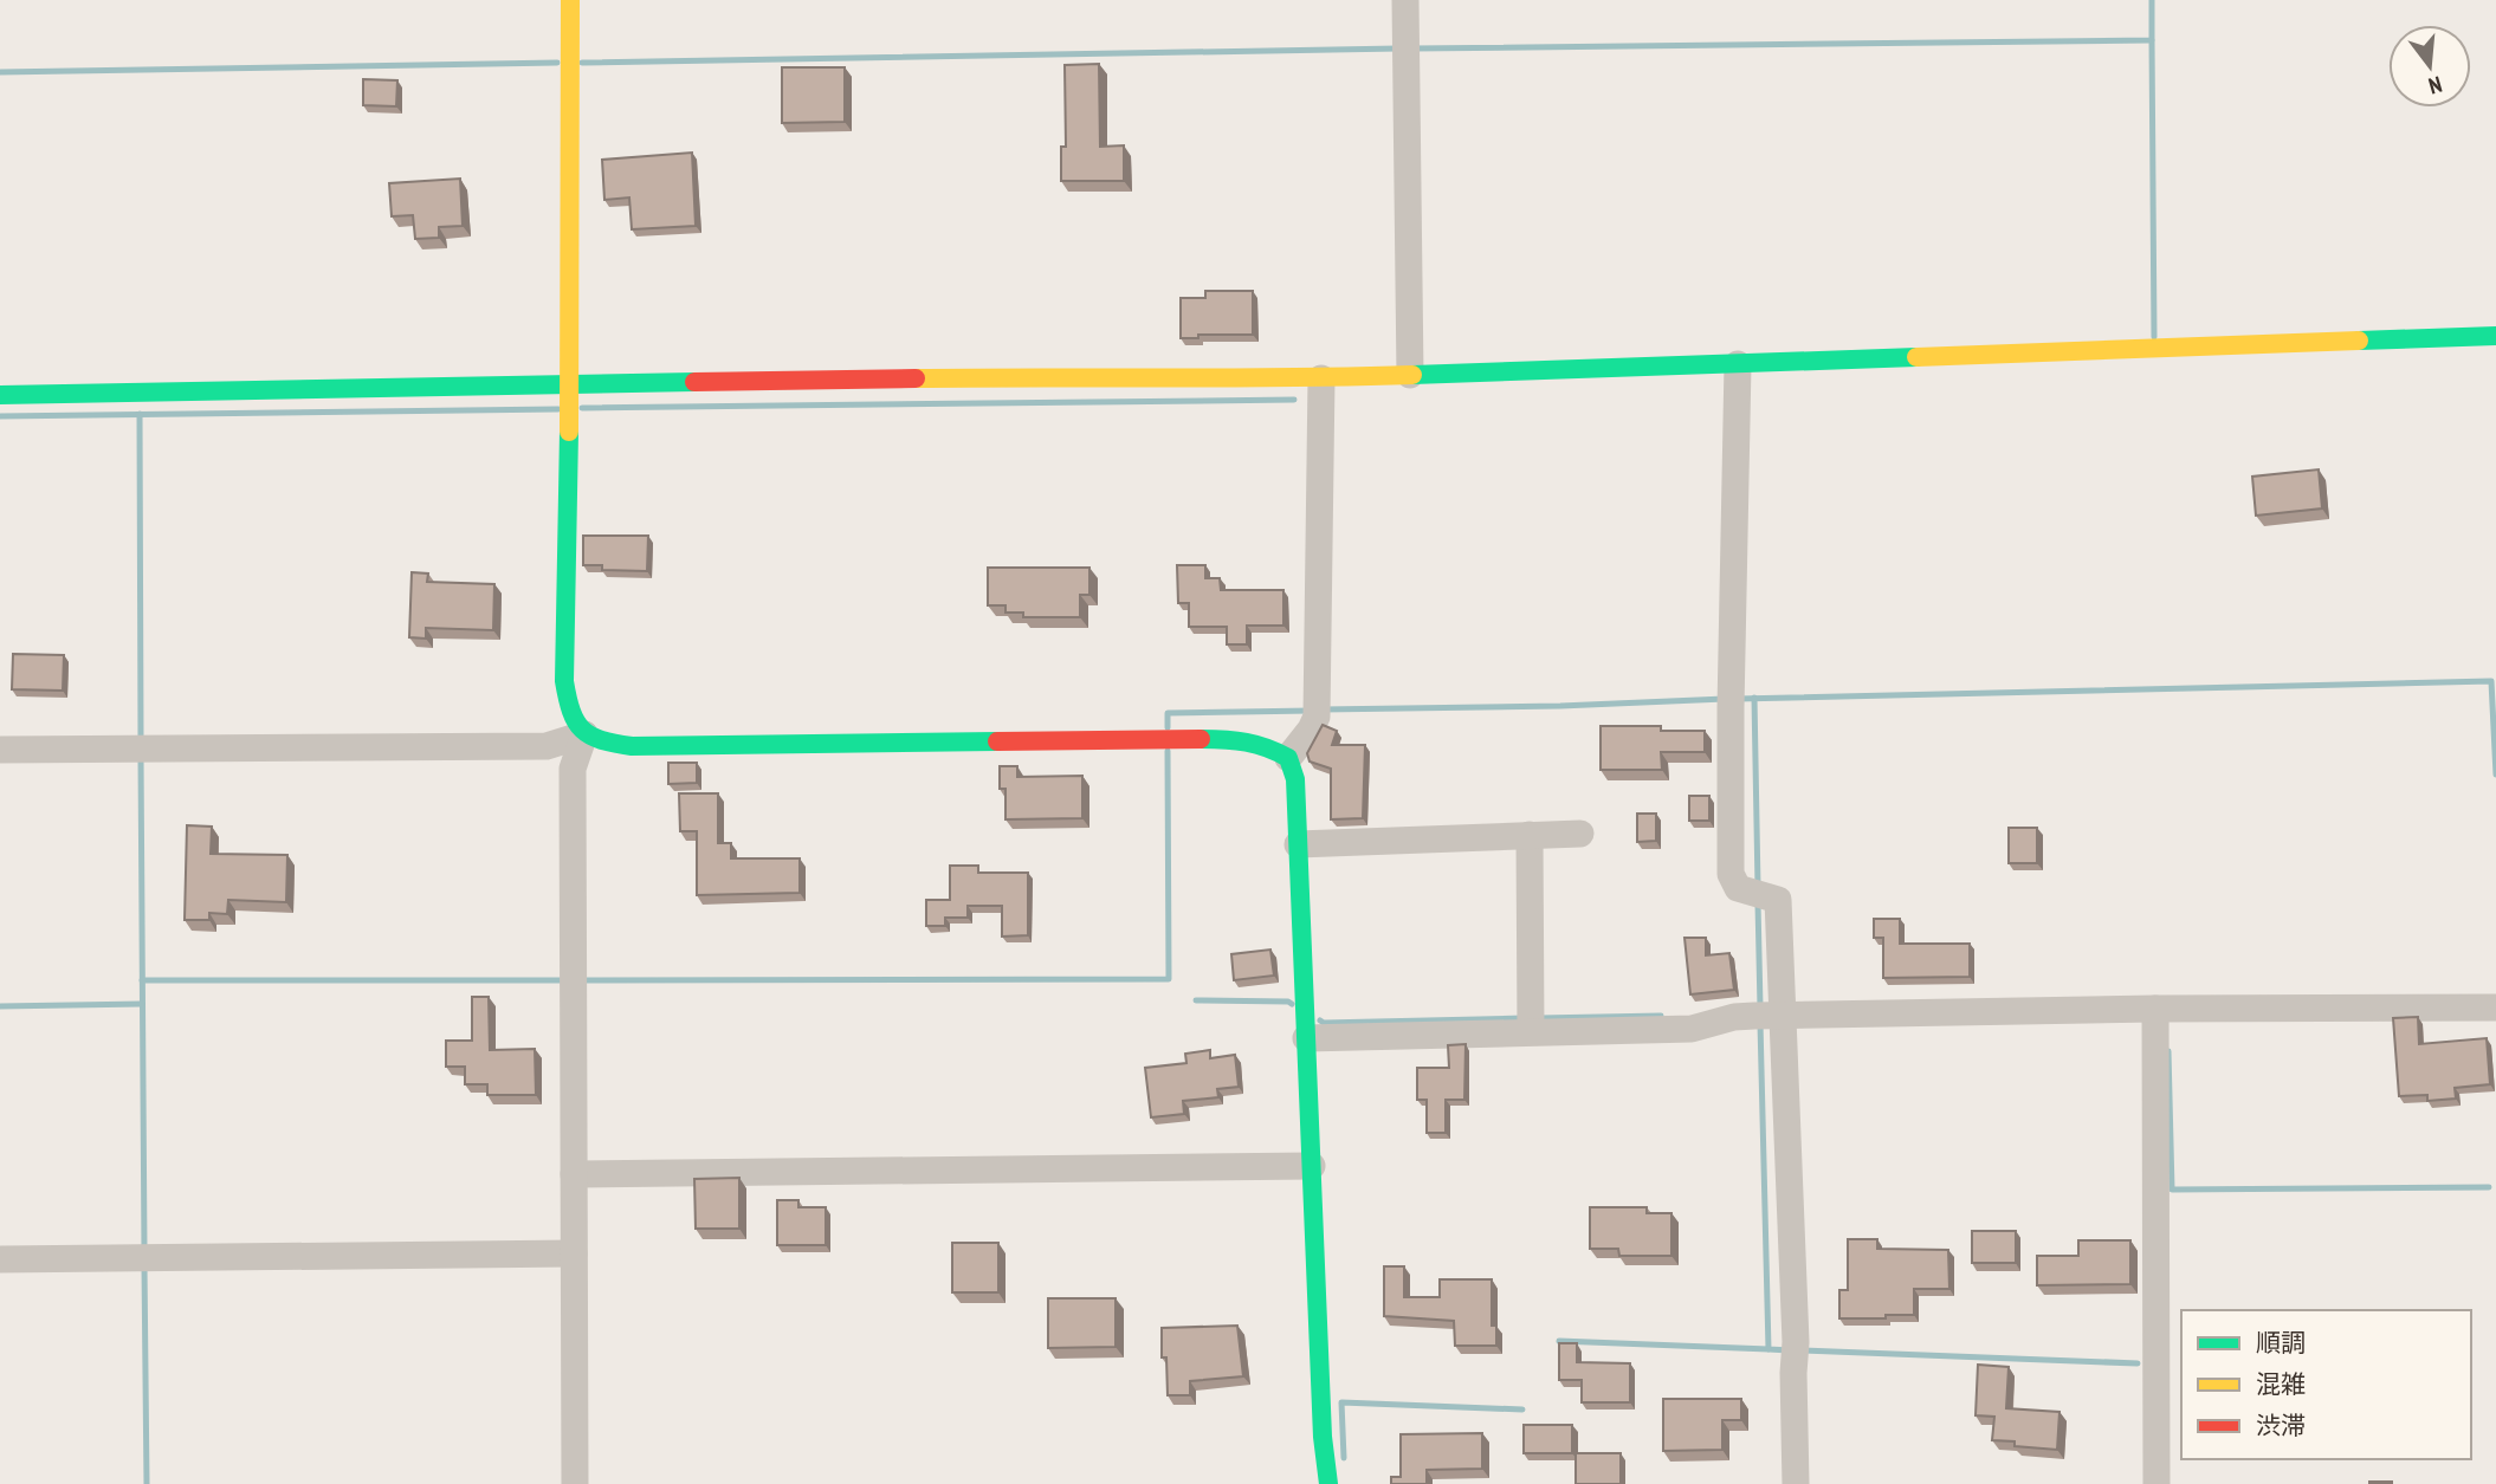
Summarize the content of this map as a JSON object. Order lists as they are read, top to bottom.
{
  "legend": ["順調", "混雑", "渋滞"],
  "north": "bottom"
}
